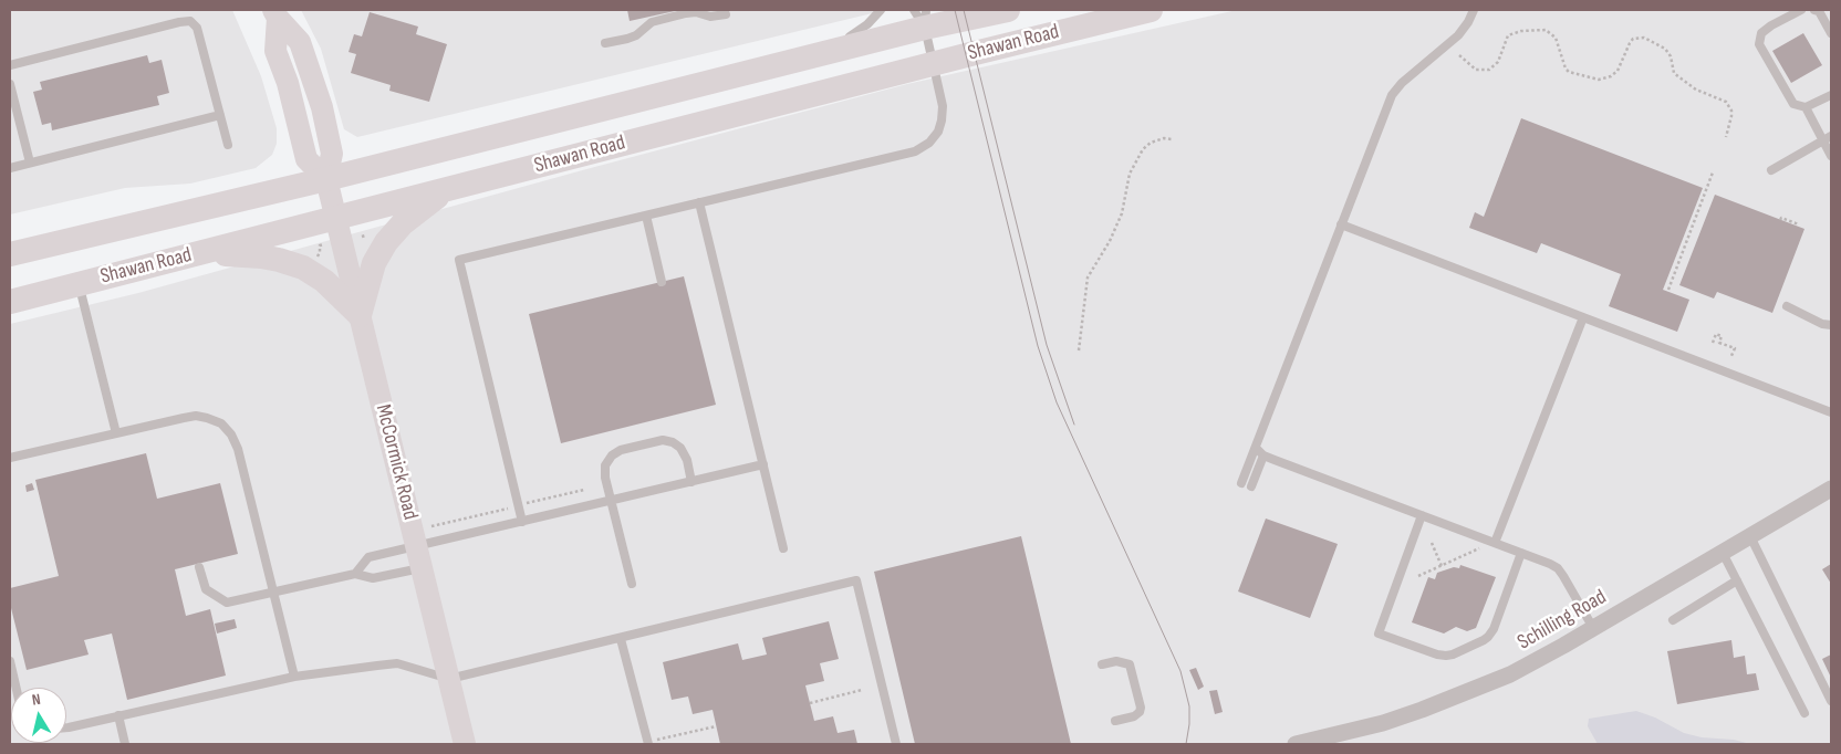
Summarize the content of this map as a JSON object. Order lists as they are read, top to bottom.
{
  "streets": {
    "main road": ["Shawan Road", "McCormick Road"],
    "street": ["Schilling Road"]
  },
  "crossings": [
    ["Shawan Road", "McCormick Road"]
  ],
  "north": "top"
}
